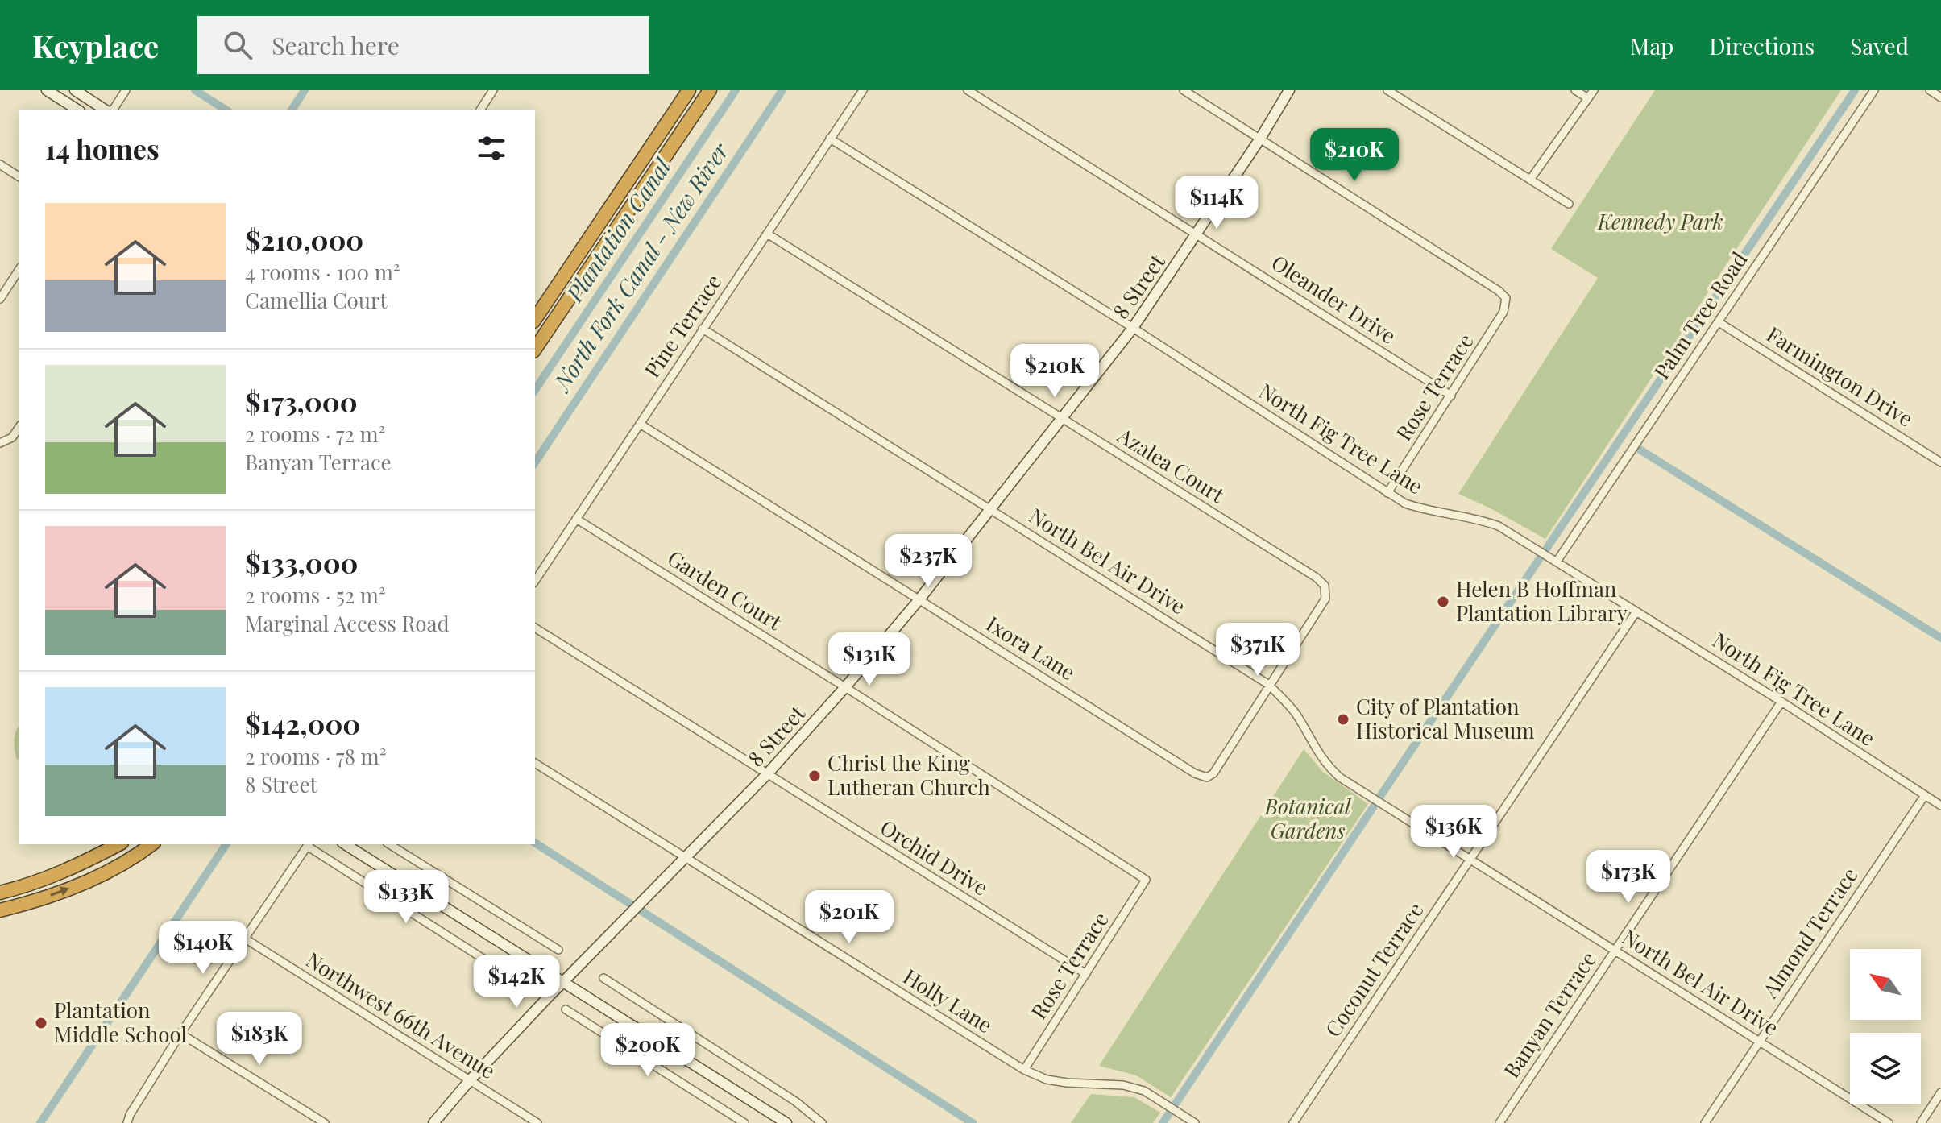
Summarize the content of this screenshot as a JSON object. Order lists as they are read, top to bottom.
{
  "streets": {
    "street": [
      "8 Street",
      "Oleander Drive",
      "Palm Tree Road",
      "Pine Terrace",
      "Farmington Drive",
      "Rose Terrace",
      "North Fig Tree Lane",
      "Azalea Court",
      "North Bel Air Drive",
      "Garden Court",
      "Ixora Lane",
      "Orchid Drive",
      "Almond Terrace",
      "Coconut Terrace",
      "Holly Lane",
      "Banyan Terrace",
      "Northwest 66th Avenue"
    ]
  },
  "crossings": [
    ["8 Street", "Oleander Drive"],
    ["8 Street", "Rose Terrace"],
    ["8 Street", "North Fig Tree Lane"],
    ["8 Street", "Azalea Court"],
    ["8 Street", "North Bel Air Drive"],
    ["8 Street", "Garden Court"],
    ["8 Street", "Ixora Lane"],
    ["8 Street", "Orchid Drive"],
    ["8 Street", "Holly Lane"],
    ["8 Street", "Northwest 66th Avenue"],
    ["Oleander Drive", "Rose Terrace"],
    ["Palm Tree Road", "Farmington Drive"],
    ["Palm Tree Road", "North Fig Tree Lane"],
    ["Pine Terrace", "North Fig Tree Lane"],
    ["Pine Terrace", "Azalea Court"],
    ["Pine Terrace", "North Bel Air Drive"],
    ["Pine Terrace", "Garden Court"],
    ["Pine Terrace", "Ixora Lane"],
    ["Rose Terrace", "North Fig Tree Lane"],
    ["Rose Terrace", "Garden Court"],
    ["Rose Terrace", "Orchid Drive"],
    ["Rose Terrace", "Holly Lane"],
    ["North Fig Tree Lane", "Almond Terrace"],
    ["North Fig Tree Lane", "Coconut Terrace"],
    ["North Fig Tree Lane", "Banyan Terrace"],
    ["Azalea Court", "North Bel Air Drive"],
    ["Azalea Court", "Ixora Lane"],
    ["North Bel Air Drive", "Ixora Lane"],
    ["North Bel Air Drive", "Almond Terrace"],
    ["North Bel Air Drive", "Coconut Terrace"],
    ["North Bel Air Drive", "Banyan Terrace"]
  ],
  "water": ["Plantation Canal", "North Fork Canal - New River"],
  "parks": ["Kennedy Park", "Botanical Gardens"],
  "places": [
    "Helen B Hoffman Plantation Library",
    "City of Plantation Historical Museum",
    "Christ the King Lutheran Church",
    "Plantation Middle School"
  ],
  "north": "top left",
  "page": {
    "header": "Keyplace",
    "search": "Search here",
    "nav": ["Map", "Directions", "Saved"],
    "heading": "14 homes",
    "price": [
      "$210K",
      "$114K",
      "$210K",
      "$237K",
      "$371K",
      "$131K",
      "$136K",
      "$173K",
      "$133K",
      "$201K",
      "$140K",
      "$142K",
      "$183K",
      "$200K"
    ],
    "list": [
      {
        "name": "$210,000",
        "note": "4 rooms · 100 m² · Camellia Court"
      },
      {
        "name": "$173,000",
        "note": "2 rooms · 72 m² · Banyan Terrace"
      },
      {
        "name": "$133,000",
        "note": "2 rooms · 52 m² · Marginal Access Road"
      },
      {
        "name": "$142,000",
        "note": "2 rooms · 78 m² · 8 Street"
      }
    ]
  }
}
